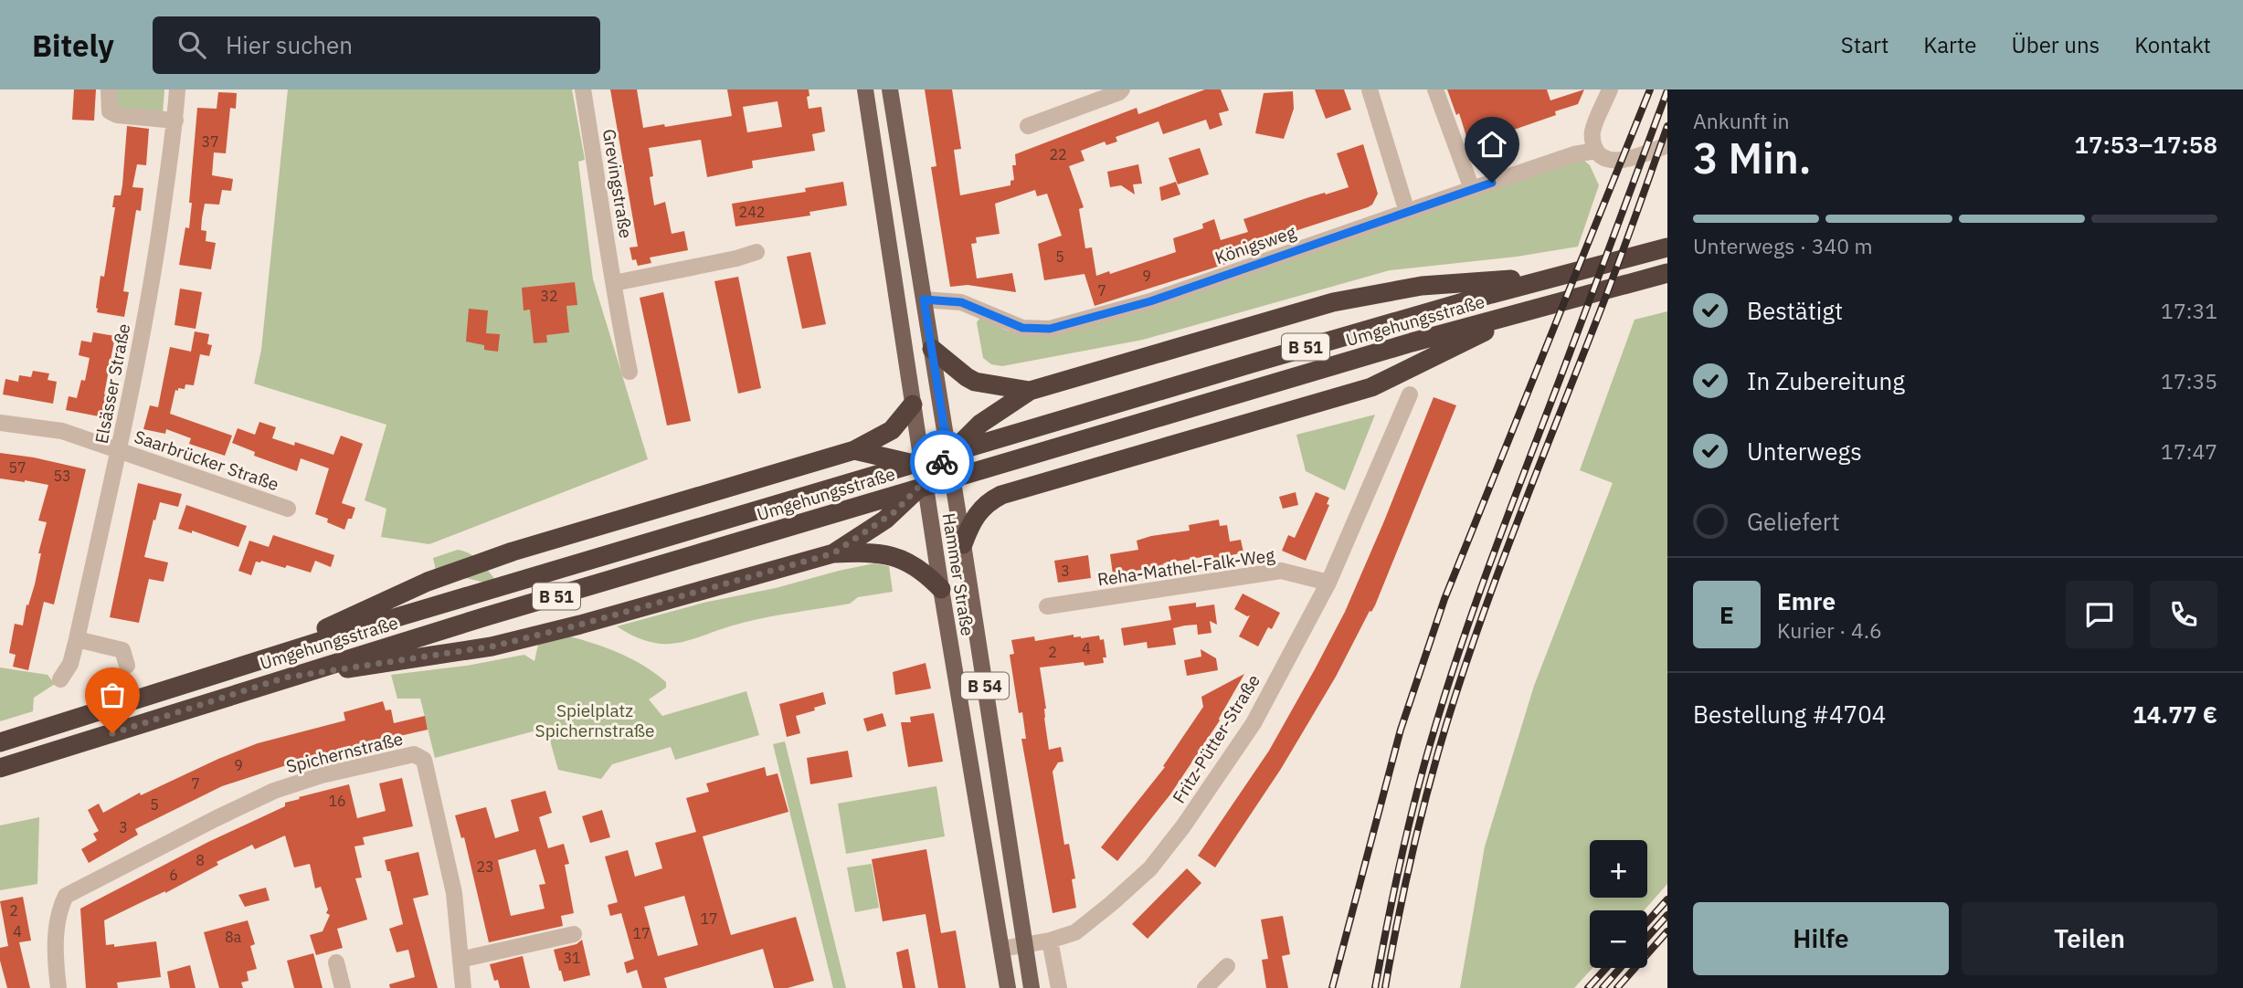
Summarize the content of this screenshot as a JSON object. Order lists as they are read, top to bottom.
{
  "streets": {
    "highway": ["Umgehungsstraße", "B 51"],
    "main road": ["Hammer Straße", "B 54"],
    "street": [
      "Grevingstraße",
      "Königsweg",
      "Elsässer Straße",
      "Saarbrücker Straße",
      "Reha-Mathel-Falk-Weg",
      "Fritz-Pütter-Straße",
      "Spichernstraße"
    ]
  },
  "crossings": [
    ["Elsässer Straße", "Saarbrücker Straße"],
    ["Reha-Mathel-Falk-Weg", "Fritz-Pütter-Straße"],
    ["Hammer Straße", "Fritz-Pütter-Straße"]
  ],
  "parks": ["Spielplatz Spichernstraße"],
  "house_numbers": [
    "37",
    "22",
    "242",
    "5",
    "9",
    "7",
    "32",
    "57",
    "53",
    "3",
    "4",
    "2",
    "9",
    "7",
    "16",
    "5",
    "3",
    "8",
    "23",
    "6",
    "2",
    "17",
    "4",
    "17",
    "8a",
    "31"
  ],
  "page": {
    "header": "Bitely",
    "search": "Hier suchen",
    "nav": [
      "Start",
      "Karte",
      "Über uns",
      "Kontakt"
    ],
    "heading": ["3 Min.", "Ankunft in", "17:53–17:58"],
    "panel": [
      "Emre",
      "Kurier · 4.6",
      "Bestellung #4704",
      "14.77 €"
    ],
    "bar": "Unterwegs · 340 m",
    "list": [
      ["Bestätigt", "17:31"],
      ["In Zubereitung", "17:35"],
      ["Unterwegs", "17:47"],
      "Geliefert"
    ],
    "round": "E",
    "map_buttons": ["+", "−"],
    "buttons": ["Hilfe", "Teilen"]
  }
}
